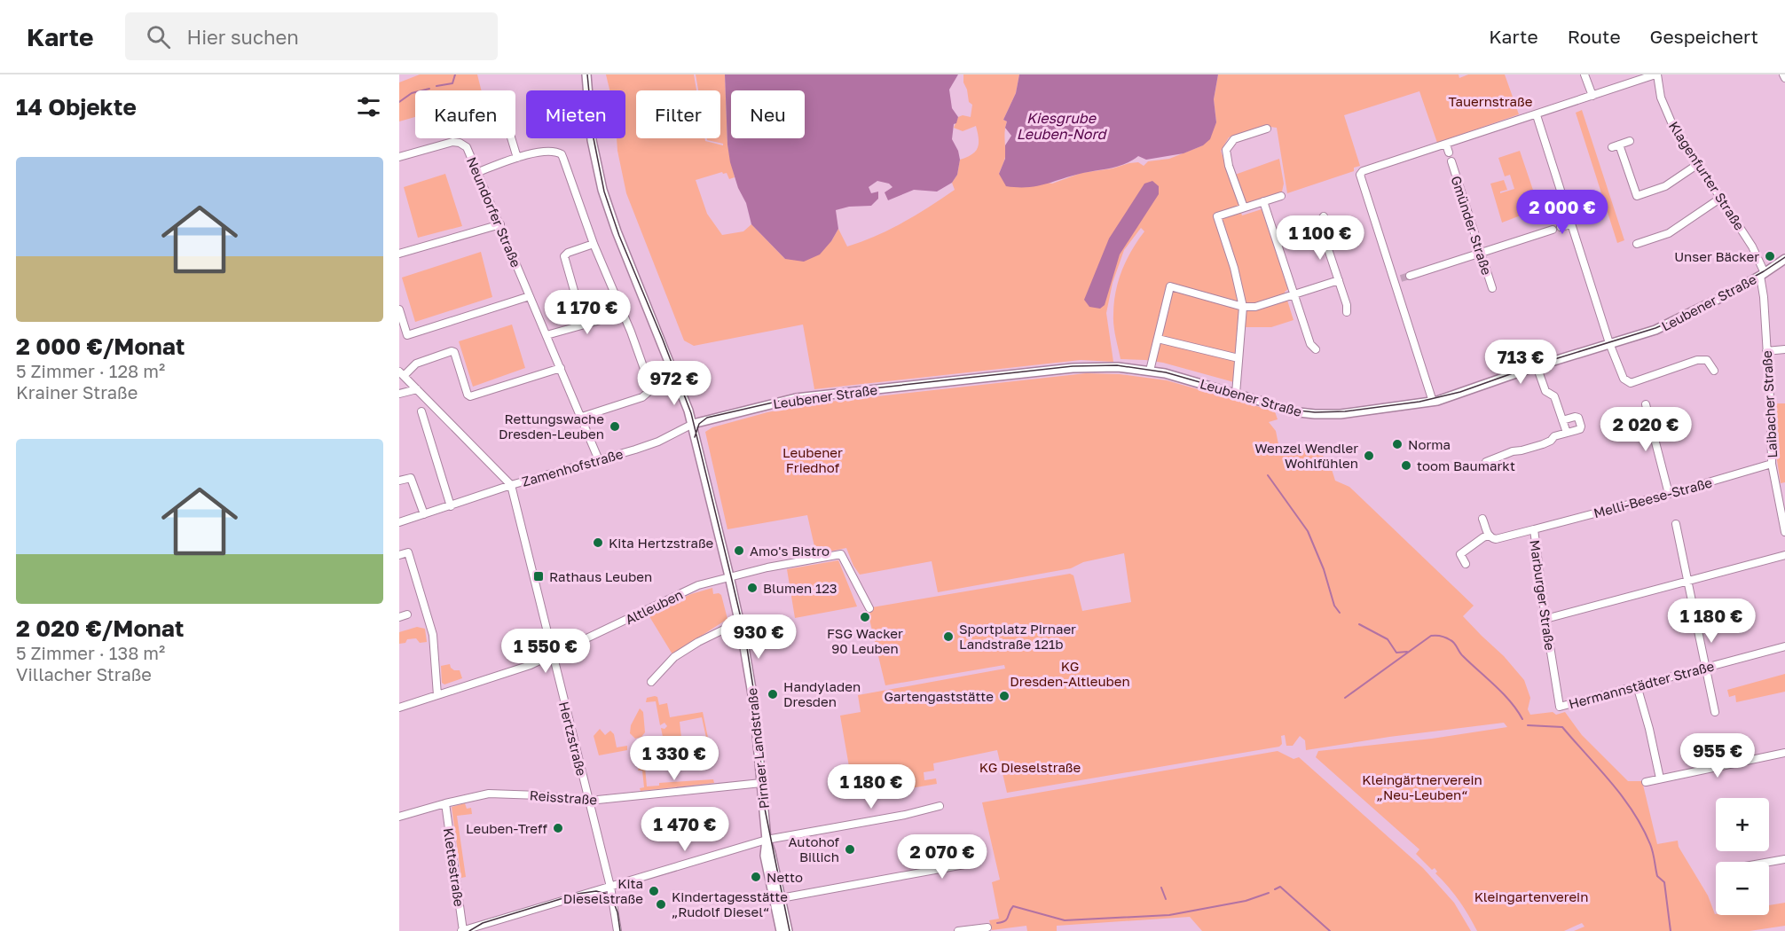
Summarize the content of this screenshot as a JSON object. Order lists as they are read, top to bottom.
{
  "streets": {
    "street": [
      "Klagenfurter Straße",
      "Neundorfer Straße",
      "Gmünder Straße",
      "Leubener Straße",
      "Laibacher Straße",
      "Zamenhofstraße",
      "Melli-Beese-Straße",
      "Marburger Straße",
      "Altleuben",
      "Hermannstädter Straße",
      "Hertzstraße",
      "Pirnaer Landstraße",
      "Reisstraße",
      "Klettestraße"
    ]
  },
  "crossings": [
    ["Klagenfurter Straße", "Leubener Straße"],
    ["Klagenfurter Straße", "Laibacher Straße"],
    ["Neundorfer Straße", "Zamenhofstraße"],
    ["Leubener Straße", "Laibacher Straße"],
    ["Leubener Straße", "Zamenhofstraße"],
    ["Leubener Straße", "Pirnaer Landstraße"],
    ["Laibacher Straße", "Melli-Beese-Straße"],
    ["Zamenhofstraße", "Hertzstraße"],
    ["Zamenhofstraße", "Pirnaer Landstraße"],
    ["Melli-Beese-Straße", "Marburger Straße"],
    ["Marburger Straße", "Hermannstädter Straße"],
    ["Altleuben", "Hertzstraße"],
    ["Altleuben", "Pirnaer Landstraße"],
    ["Hertzstraße", "Reisstraße"],
    ["Pirnaer Landstraße", "Reisstraße"],
    ["Reisstraße", "Klettestraße"]
  ],
  "water": ["Kiesgrube Leuben-Nord"],
  "parks": [
    "Tauernstraße",
    "Leubener Friedhof",
    "KG Dresden-Altleuben",
    "KG Dieselstraße",
    "Kleingärtnerverein „Neu-Leuben“",
    "Kleingartenverein"
  ],
  "places": {
    "other": [
      "Unser Bäcker",
      "Rettungswache Dresden-Leuben",
      "Norma",
      "Wenzel Wendler Wohlfühlen",
      "toom Baumarkt",
      "Kita Hertzstraße",
      "Amo's Bistro",
      "Blumen 123",
      "FSG Wacker 90 Leuben",
      "Sportplatz Pirnaer Landstraße 121b",
      "Handyladen Dresden",
      "Gartengaststätte",
      "Leuben-Treff",
      "Autohof Billich",
      "Netto",
      "Kita Dieselstraße",
      "Kindertagesstätte „Rudolf Diesel“"
    ],
    "transit": ["Rathaus Leuben"]
  },
  "page": {
    "header": "Karte",
    "search": "Hier suchen",
    "nav": ["Karte", "Route", "Gespeichert"],
    "heading": "14 Objekte",
    "chip": [
      "Kaufen",
      "Mieten",
      "Filter",
      "Neu"
    ],
    "list": [
      {
        "name": "2 000 €/Monat",
        "note": "5 Zimmer · 128 m² · Krainer Straße"
      },
      {
        "name": "2 020 €/Monat",
        "note": "5 Zimmer · 138 m² · Villacher Straße"
      }
    ],
    "price": [
      "2 000 €",
      "1 100 €",
      "1 170 €",
      "713 €",
      "972 €",
      "2 020 €",
      "1 180 €",
      "930 €",
      "1 550 €",
      "955 €",
      "1 330 €",
      "1 180 €",
      "1 470 €",
      "2 070 €"
    ],
    "map_buttons": ["+", "−"]
  }
}
